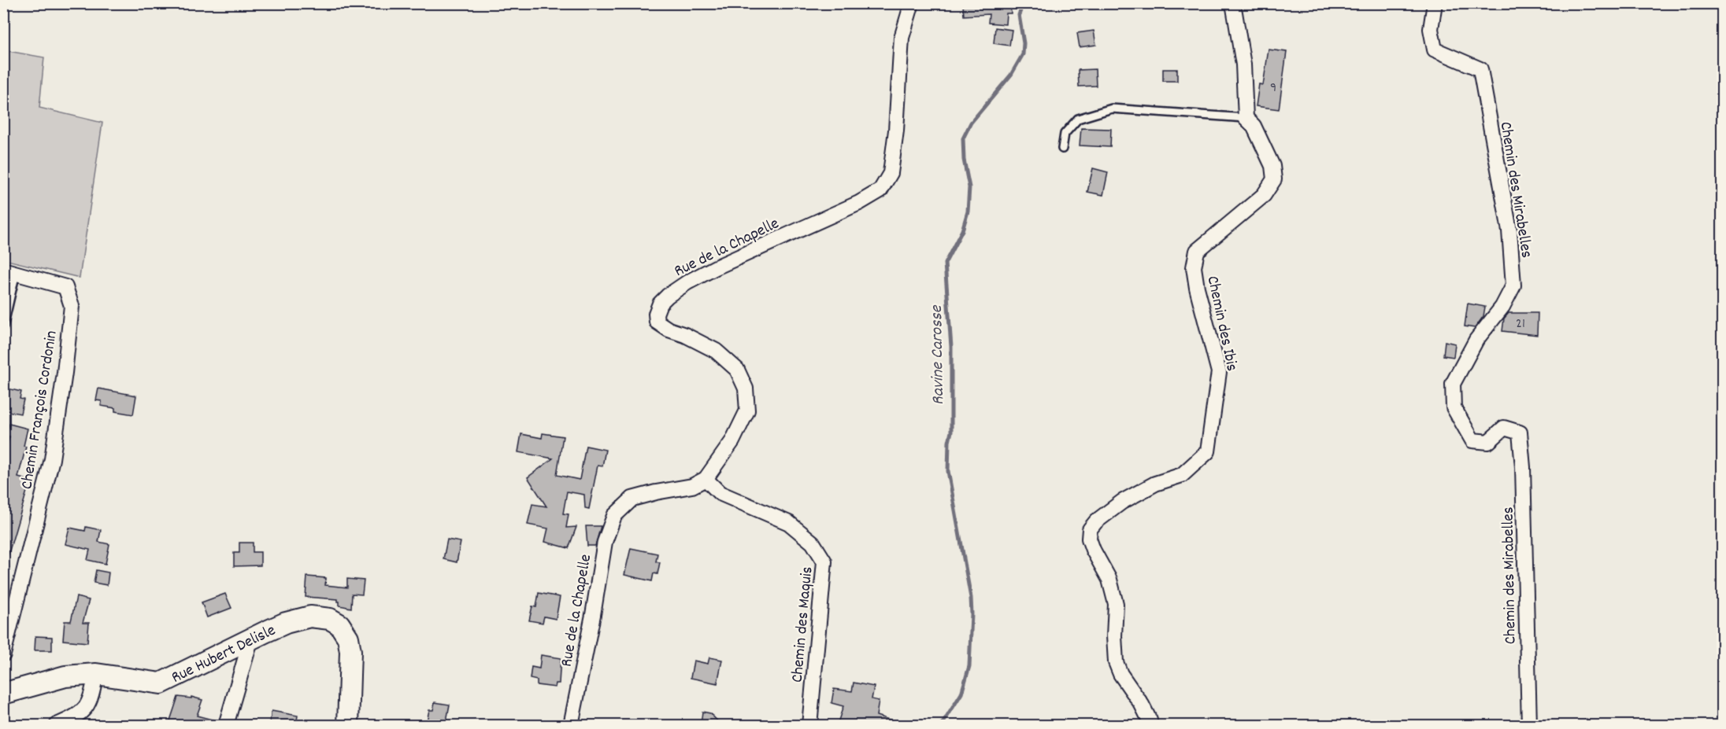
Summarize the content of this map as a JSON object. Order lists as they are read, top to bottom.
{
  "streets": {
    "main road": ["Rue Hubert Delisle"],
    "street": [
      "Chemin des Mirabelles",
      "Rue de la Chapelle",
      "Chemin des Ibis",
      "Chemin François Cordonin",
      "Chemin des Maquis"
    ]
  },
  "crossings": [
    ["Rue de la Chapelle", "Chemin des Maquis"]
  ],
  "water": ["Ravine Carosse"],
  "house_numbers": ["9", "21"]
}
